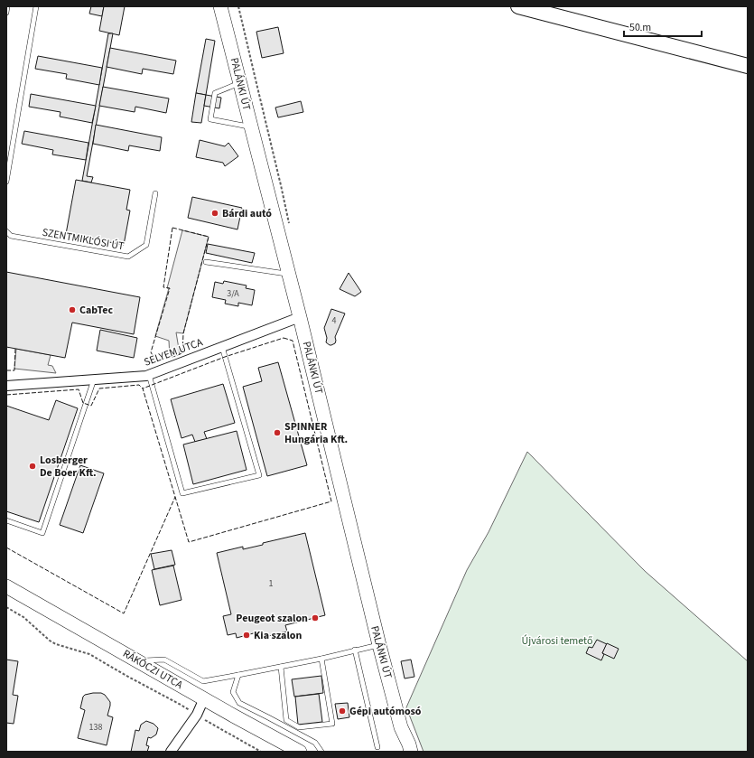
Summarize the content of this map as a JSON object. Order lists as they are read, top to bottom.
{
  "streets": {
    "street": ["PALÁNKI ÚT", "SELYEM UTCA", "RÁKÓCZI UTCA"],
    "lane": ["SZENTMIKLÓSI ÚT"]
  },
  "crossings": [
    ["PALÁNKI ÚT", "SELYEM UTCA"]
  ],
  "parks": ["Újvárosi temető"],
  "places": [
    "Bárdi autó",
    "CabTec",
    "SPINNER Hungária Kft.",
    "Losberger De Boer Kft.",
    "Peugeot szalon",
    "Kia szalon",
    "Gépi autómosó"
  ],
  "house_numbers": [
    "3/A",
    "4",
    "1",
    "138"
  ],
  "scale_bar": "50 m"
}
